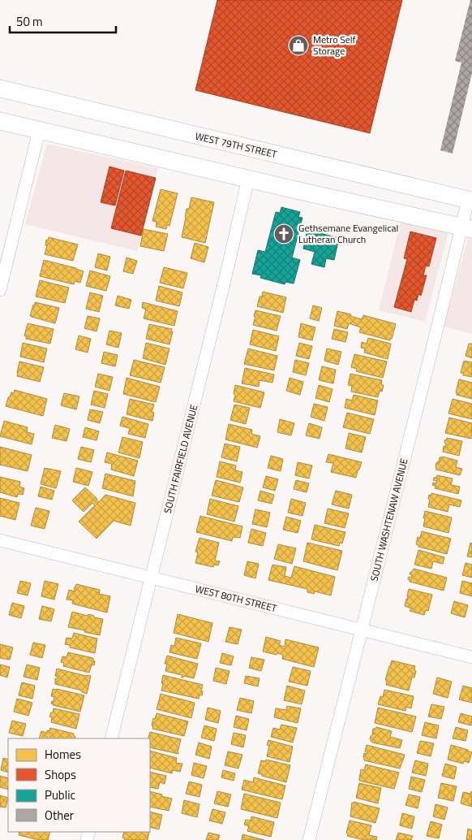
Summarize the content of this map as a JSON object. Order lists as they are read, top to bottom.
{
  "streets": {
    "main road": ["WEST 79TH STREET"],
    "street": ["SOUTH FAIRFIELD AVENUE", "SOUTH WASHTENAW AVENUE", "WEST 80TH STREET"]
  },
  "crossings": [
    ["WEST 79TH STREET", "SOUTH WASHTENAW AVENUE"],
    ["SOUTH FAIRFIELD AVENUE", "WEST 80TH STREET"],
    ["SOUTH WASHTENAW AVENUE", "WEST 80TH STREET"]
  ],
  "places": {
    "shop": ["Metro Self Storage"],
    "church": ["Gethsemane Evangelical Lutheran Church"]
  },
  "legend": [
    "Homes",
    "Shops",
    "Public",
    "Other"
  ],
  "scale_bar": "50 m"
}
